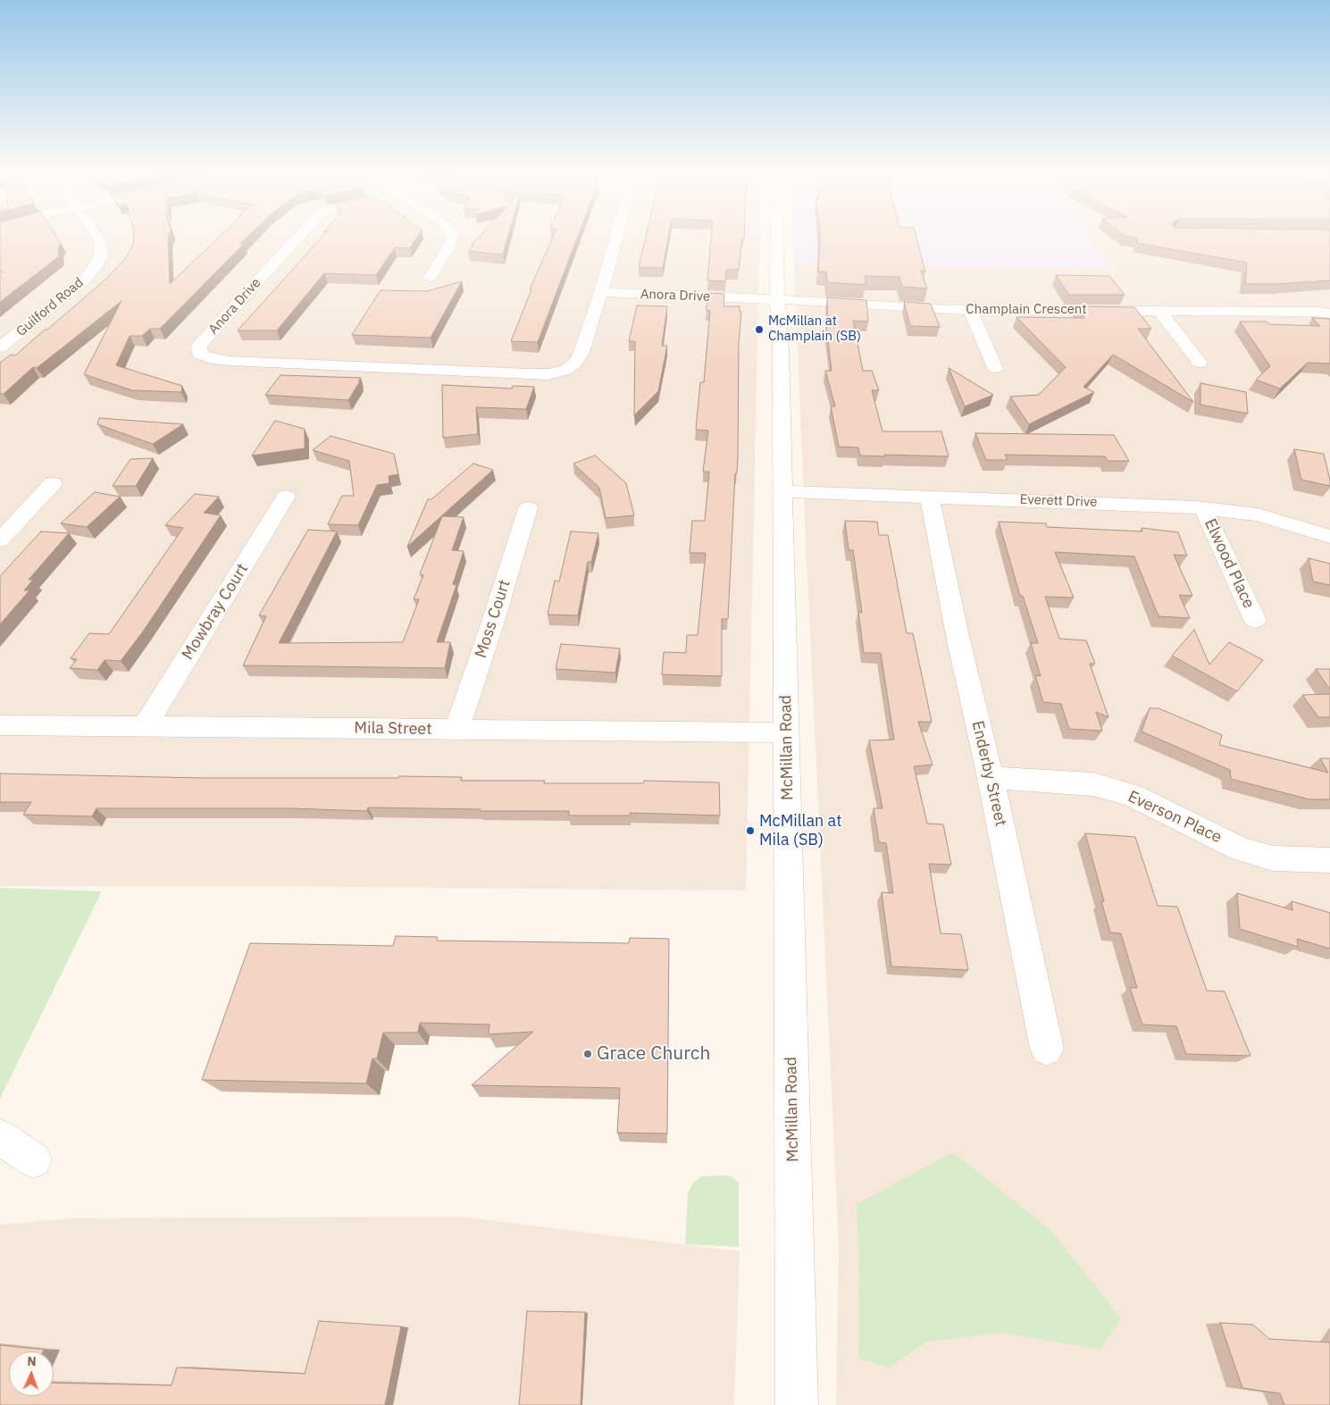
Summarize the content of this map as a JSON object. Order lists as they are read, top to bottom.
{
  "streets": {
    "street": [
      "Anora Drive",
      "Guilford Road",
      "Champlain Crescent",
      "Everett Drive",
      "Elwood Place",
      "Mowbray Court",
      "Moss Court",
      "Mila Street",
      "McMillan Road",
      "Enderby Street",
      "Everson Place"
    ]
  },
  "crossings": [
    ["Anora Drive", "Champlain Crescent"],
    ["Anora Drive", "McMillan Road"],
    ["Champlain Crescent", "McMillan Road"],
    ["Everett Drive", "Elwood Place"],
    ["Everett Drive", "McMillan Road"],
    ["Everett Drive", "Enderby Street"],
    ["Mowbray Court", "Mila Street"],
    ["Moss Court", "Mila Street"],
    ["Mila Street", "McMillan Road"],
    ["Enderby Street", "Everson Place"]
  ],
  "places": ["McMillan at Champlain (SB)", "McMillan at Mila (SB)", "Grace Church"],
  "north": "top"
}
